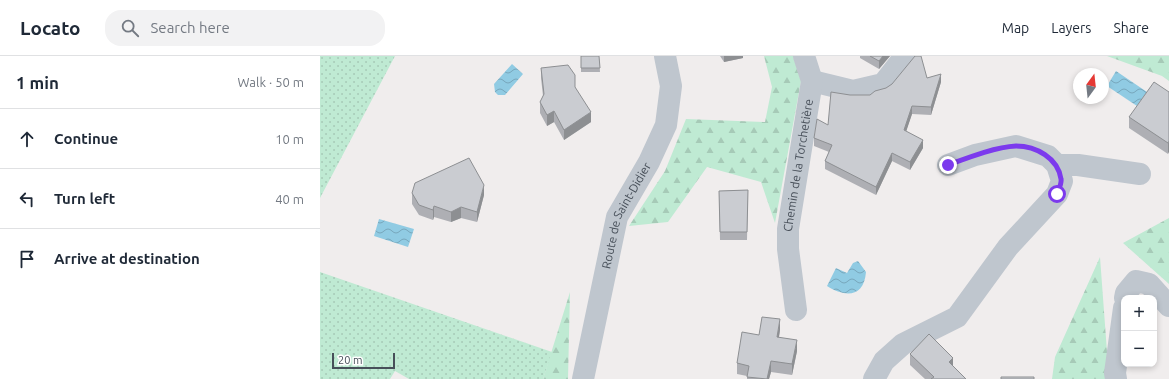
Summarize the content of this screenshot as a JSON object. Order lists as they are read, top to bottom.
{
  "streets": {
    "street": ["Chemin de la Torchetière", "Route de Saint-Didier"]
  },
  "scale_bar": "20 m",
  "north": "top",
  "page": {
    "header": "Locato",
    "search": "Search here",
    "nav": ["Map", "Layers", "Share"],
    "heading": ["1 min", "Walk · 50 m"],
    "list": [
      ["Continue", "10 m"],
      ["Turn left", "40 m"],
      "Arrive at destination"
    ],
    "map_buttons": ["+", "−"],
    "scale": "20 m"
  }
}
